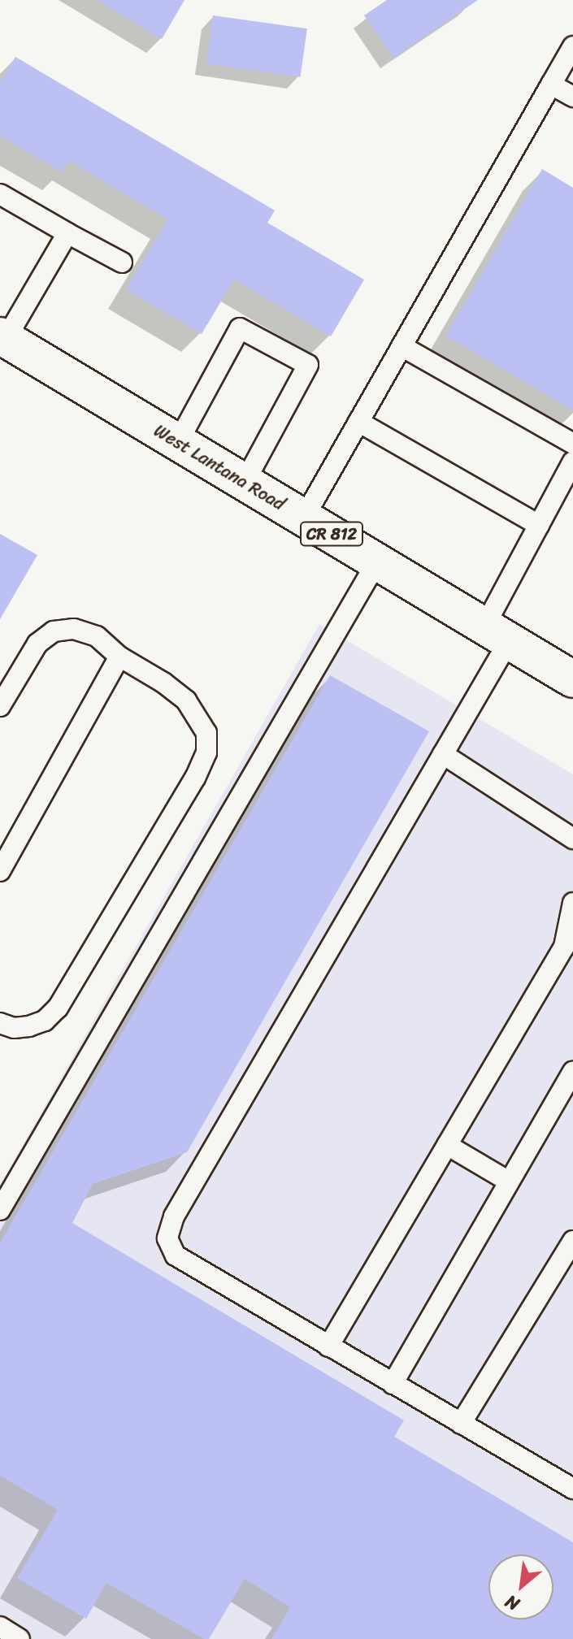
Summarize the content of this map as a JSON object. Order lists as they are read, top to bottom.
{
  "streets": {
    "main road": ["West Lantana Road", "CR 812"]
  },
  "north": "bottom left"
}
